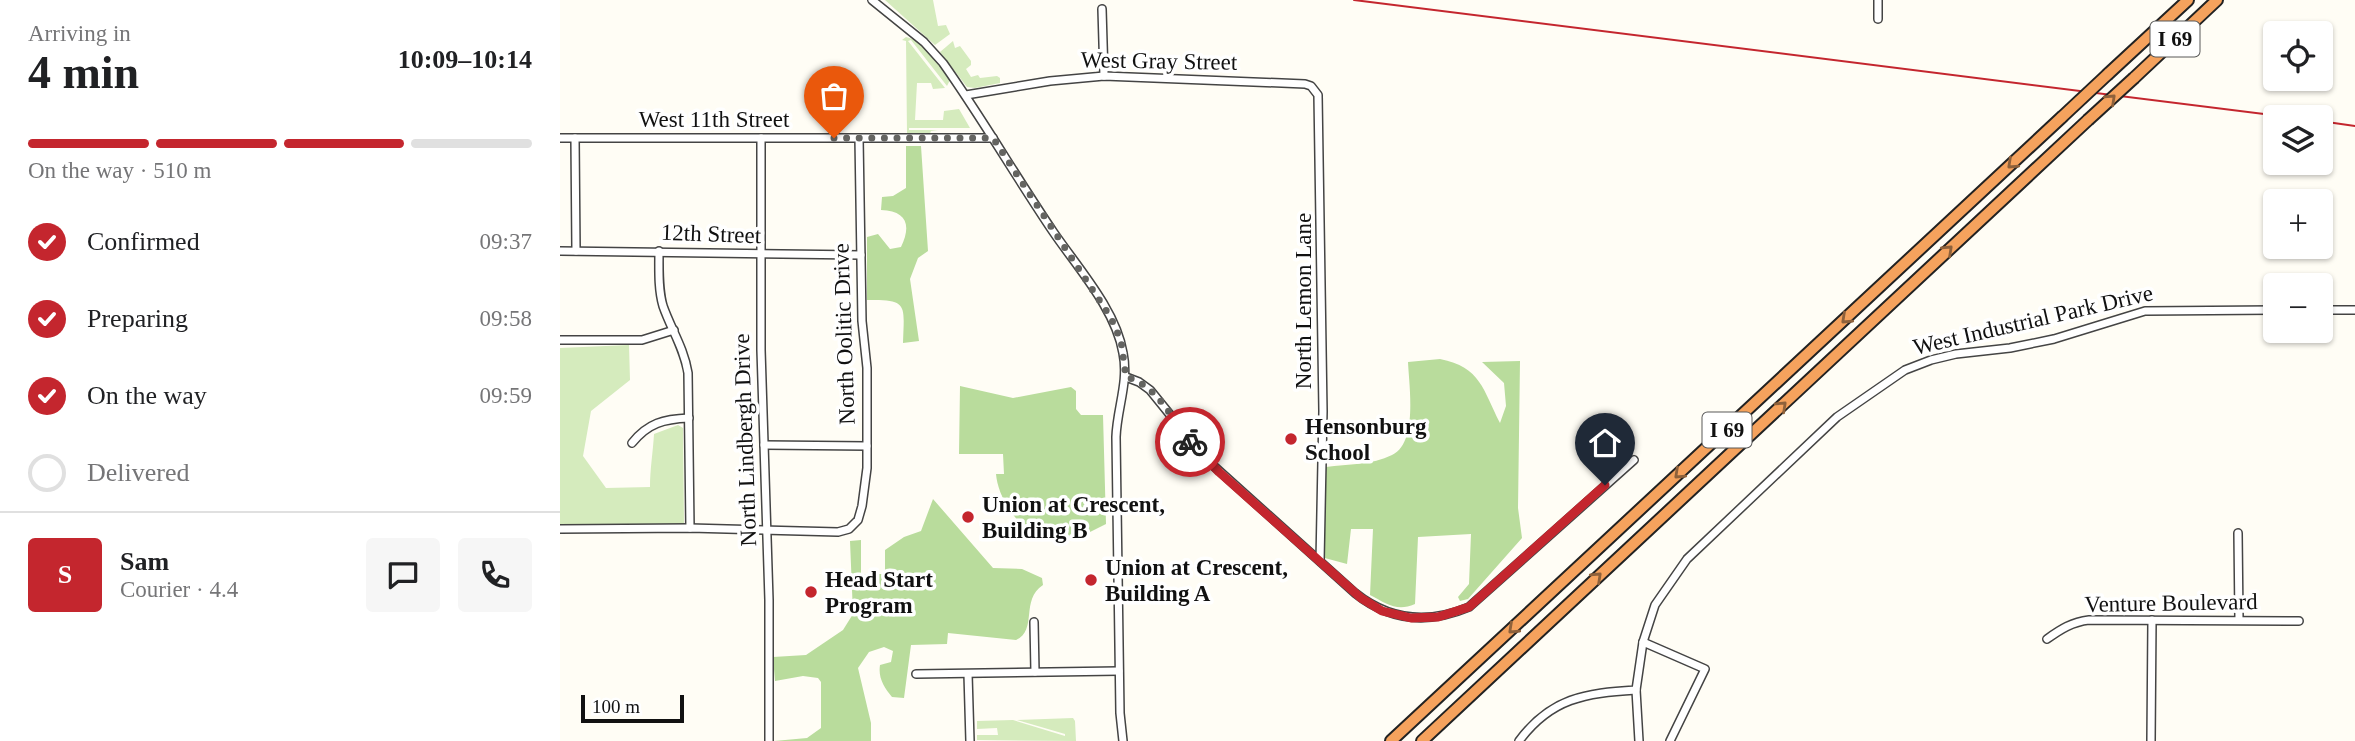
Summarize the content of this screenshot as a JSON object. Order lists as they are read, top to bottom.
{
  "streets": {
    "highway": ["I 69"],
    "street": [
      "West Gray Street",
      "West 11th Street",
      "12th Street",
      "North Lemon Lane",
      "West Industrial Park Drive",
      "North Oolitic Drive",
      "North Lindbergh Drive",
      "Venture Boulevard"
    ]
  },
  "crossings": [
    ["West Gray Street", "North Lemon Lane"],
    ["West 11th Street", "North Oolitic Drive"],
    ["West 11th Street", "North Lindbergh Drive"],
    ["12th Street", "North Oolitic Drive"],
    ["12th Street", "North Lindbergh Drive"],
    ["North Oolitic Drive", "North Lindbergh Drive"]
  ],
  "places": [
    "Hensonburg School",
    "Union at Crescent, Building B",
    "Union at Crescent, Building A",
    "Head Start Program"
  ],
  "scale_bar": "100 m",
  "page": {
    "heading": ["4 min", "Arriving in", "10:09–10:14"],
    "panel": ["Sam", "Courier · 4.4"],
    "map_buttons": ["+", "−"],
    "bar": "On the way · 510 m",
    "list": [
      ["Confirmed", "09:37"],
      ["Preparing", "09:58"],
      ["On the way", "09:59"],
      "Delivered"
    ],
    "round": "S",
    "scale": "100 m"
  }
}
